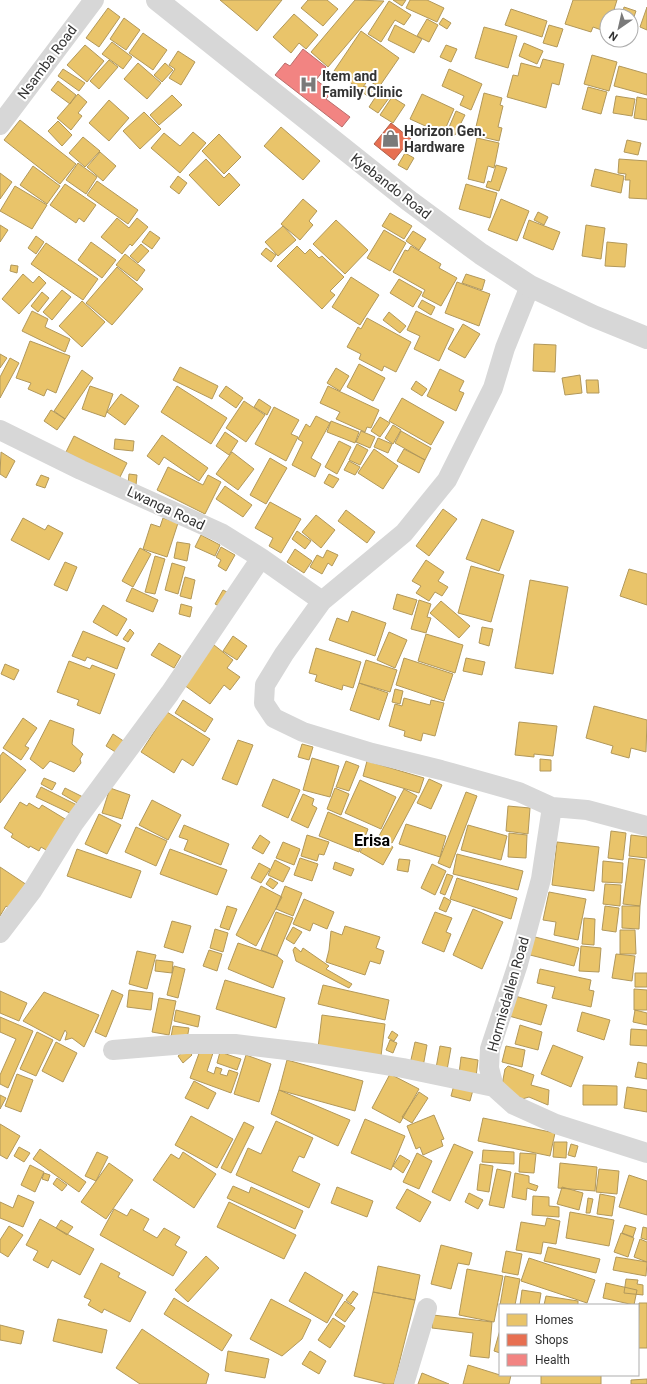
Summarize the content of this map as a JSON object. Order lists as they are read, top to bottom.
{
  "streets": {
    "street": [
      "Nsamba Road",
      "Kyebando Road",
      "Lwanga Road",
      "Hormisdallen Road"
    ]
  },
  "districts": ["Erisa"],
  "places": {
    "hospital": ["Item and Family Clinic"],
    "shop": ["Horizon Gen. Hardware"]
  },
  "legend": ["Homes", "Shops", "Health"],
  "north": "bottom left"
}
